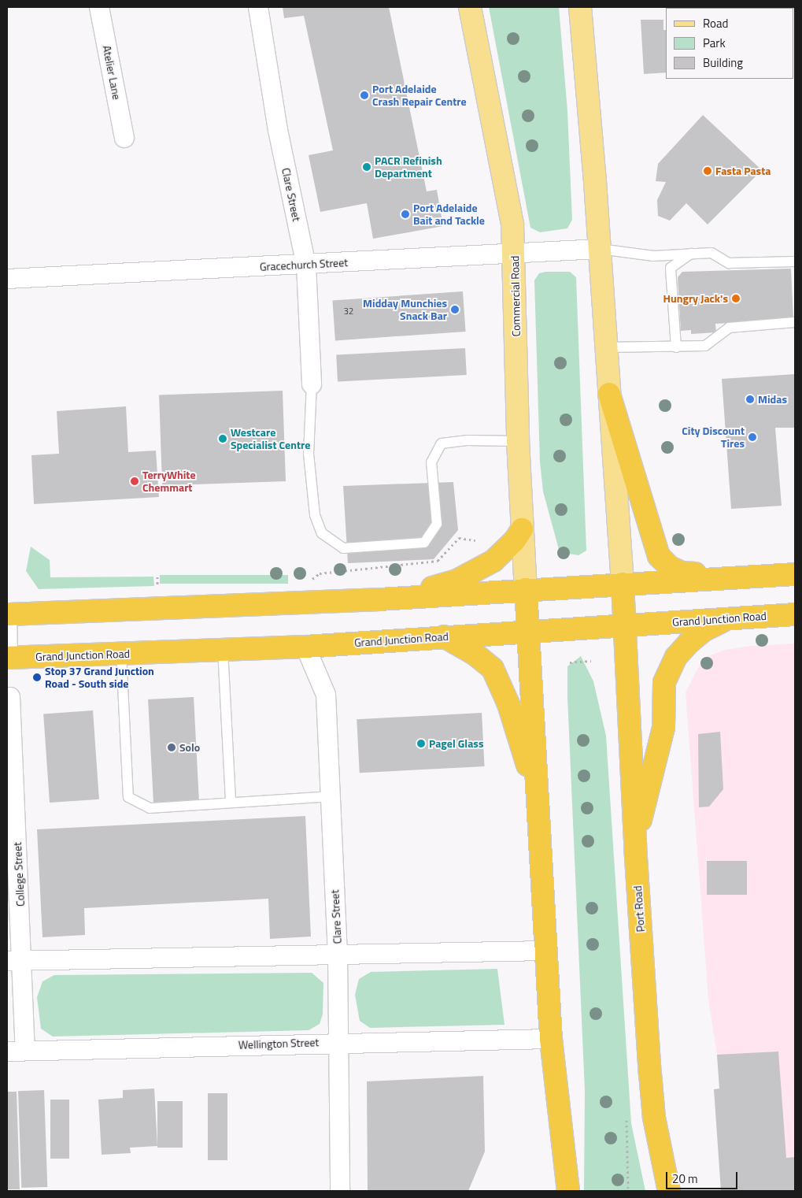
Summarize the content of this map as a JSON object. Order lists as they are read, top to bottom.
{
  "streets": {
    "highway": ["Grand Junction Road", "Port Road"],
    "main road": ["Commercial Road"],
    "street": [
      "Atelier Lane",
      "Clare Street",
      "Gracechurch Street",
      "College Street",
      "Wellington Street"
    ]
  },
  "crossings": [
    ["Clare Street", "Gracechurch Street"],
    ["Clare Street", "Grand Junction Road"],
    ["Clare Street", "Wellington Street"],
    ["Gracechurch Street", "Commercial Road"],
    ["Grand Junction Road", "Port Road"],
    ["College Street", "Wellington Street"]
  ],
  "places": [
    "Port Adelaide Crash Repair Centre",
    "PACR Refinish Department",
    "Fasta Pasta",
    "Port Adelaide Bait and Tackle",
    "Hungry Jack's",
    "Midday Munchies Snack Bar",
    "Midas",
    "City Discount Tires",
    "Westcare Specialist Centre",
    "TerryWhite Chemmart",
    "Stop 37 Grand Junction Road - South side",
    "Pagel Glass",
    "Solo"
  ],
  "house_numbers": ["32"],
  "legend": ["Road", "Park", "Building"],
  "scale_bar": "20 m"
}
